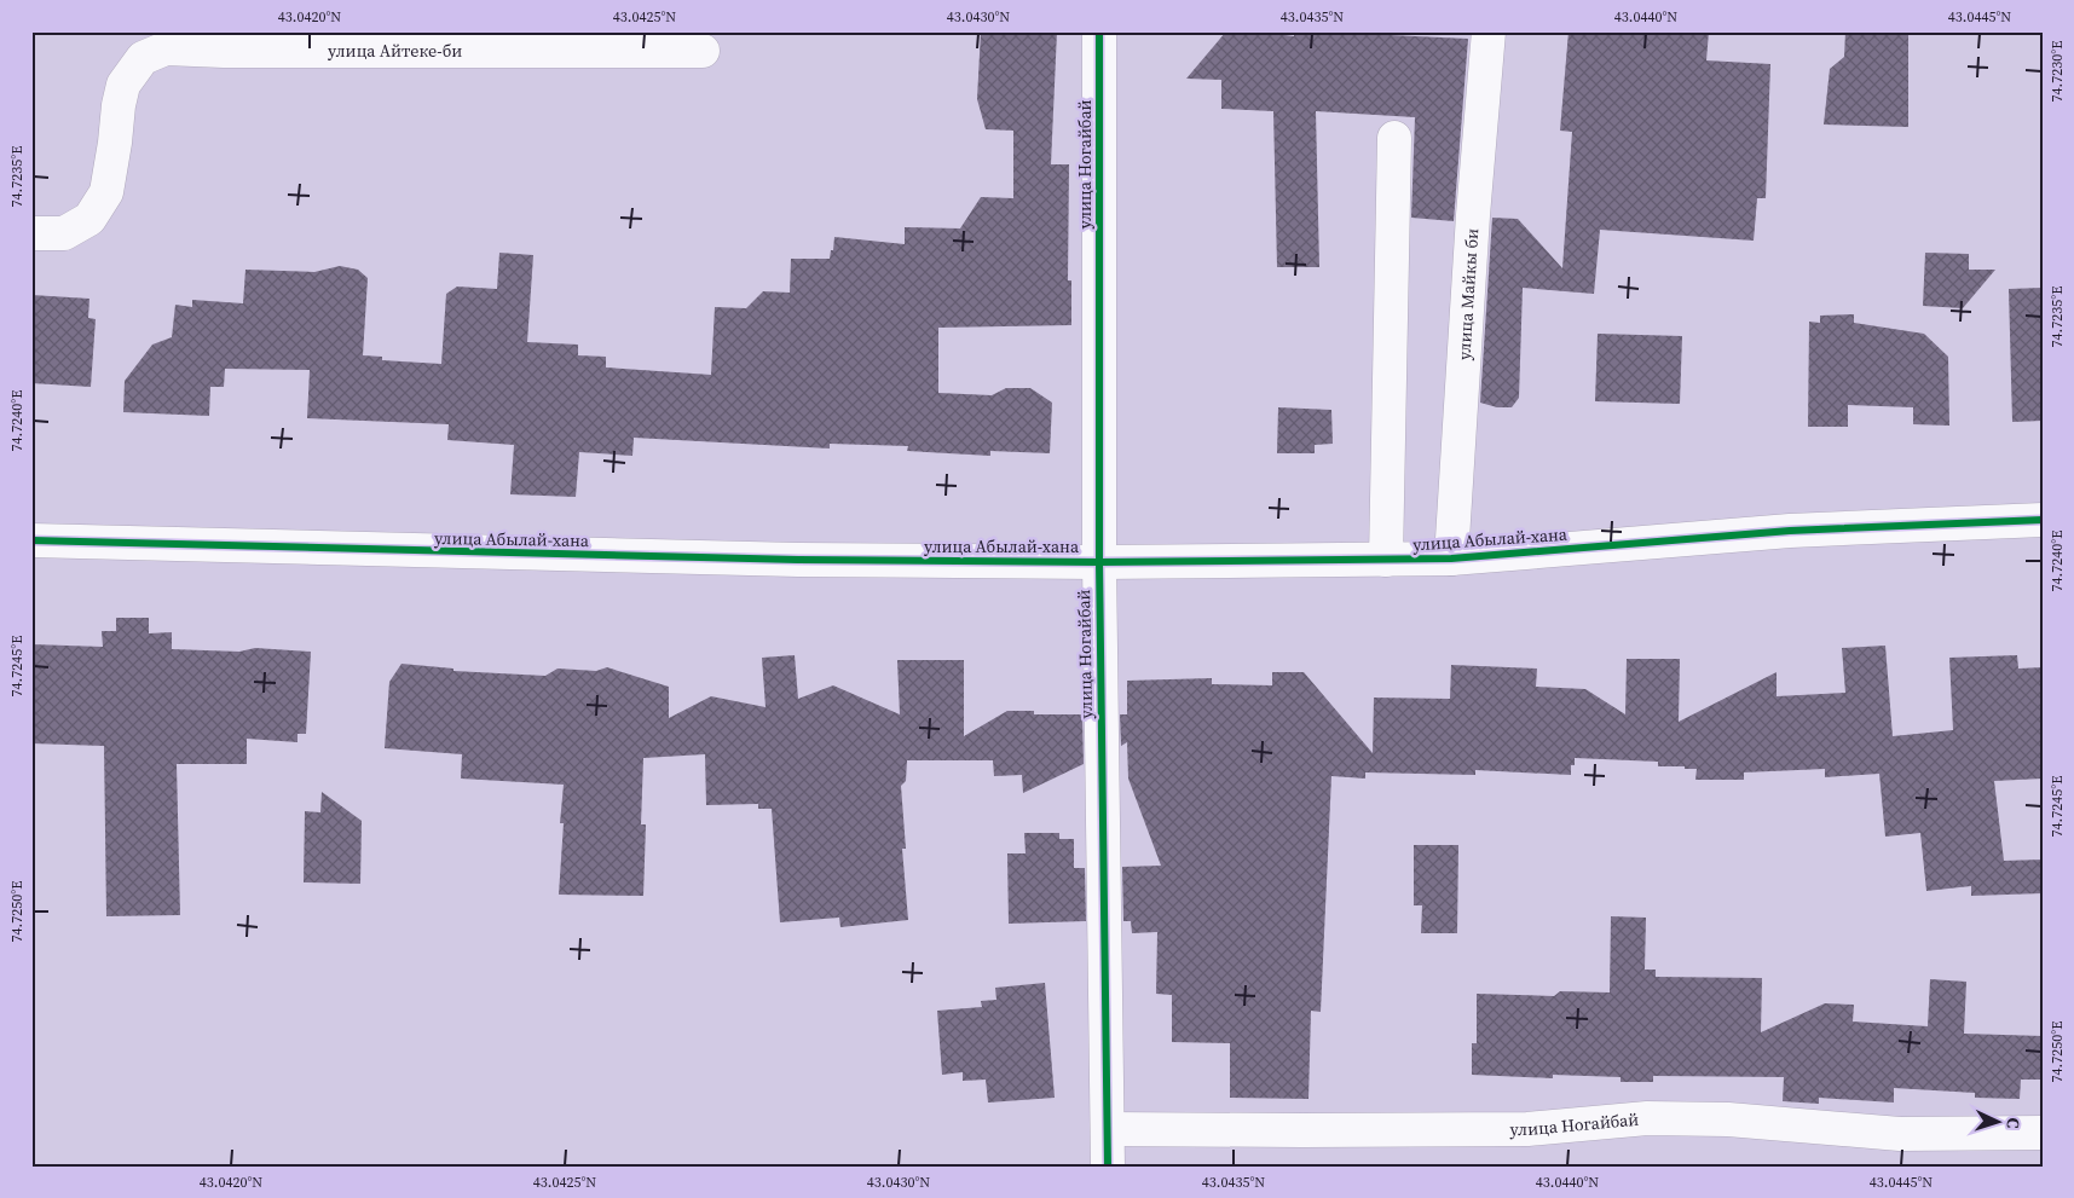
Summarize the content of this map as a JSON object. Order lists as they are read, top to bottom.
{
  "streets": {
    "street": [
      "улица Айтеке-би",
      "улица Ногайбай",
      "улица Майкы би",
      "улица Абылай-хана"
    ]
  },
  "crossings": [
    ["улица Ногайбай", "улица Абылай-хана"],
    ["улица Майкы би", "улица Абылай-хана"]
  ],
  "north": "right",
  "coordinates": [
    "43.0420°N",
    "43.0425°N",
    "43.0430°N",
    "43.0435°N",
    "43.0440°N",
    "43.0445°N",
    "74.7230°E",
    "74.7235°E",
    "74.7240°E",
    "74.7245°E",
    "74.7250°E"
  ]
}
